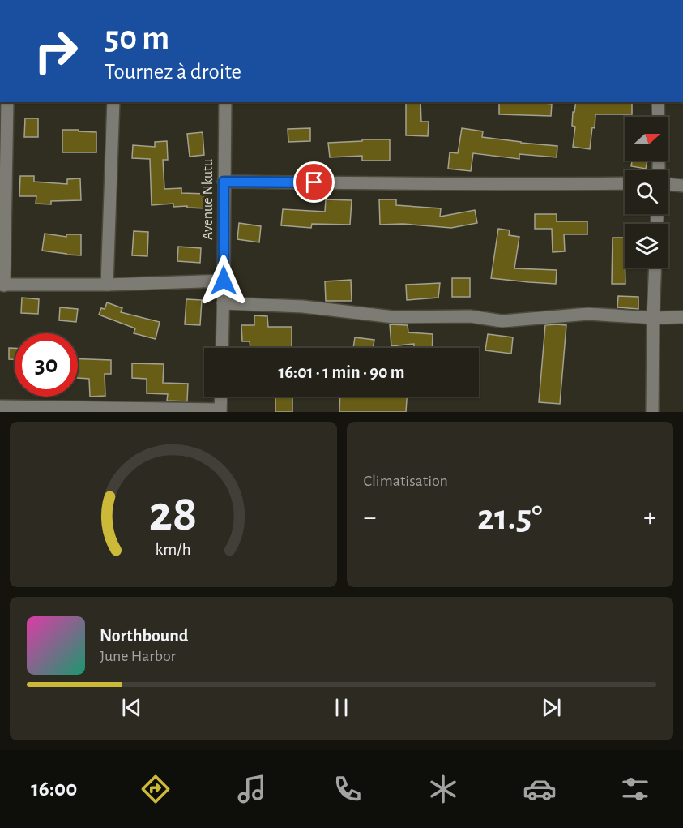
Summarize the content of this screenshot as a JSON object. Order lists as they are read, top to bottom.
{
  "streets": {
    "street": ["Avenue Nkutu"]
  },
  "north": "right",
  "page": {
    "turn": ["50 m", "Tournez à droite"],
    "limit": "30",
    "trip": "16:01 · 1 min · 90 m",
    "tile": "Climatisation",
    "heat": ["−", "21.5°", "+"],
    "song": ["Northbound", "June Harbor"],
    "tabs": "16:00",
    "gauge": ["28", "km/h"]
  }
}
